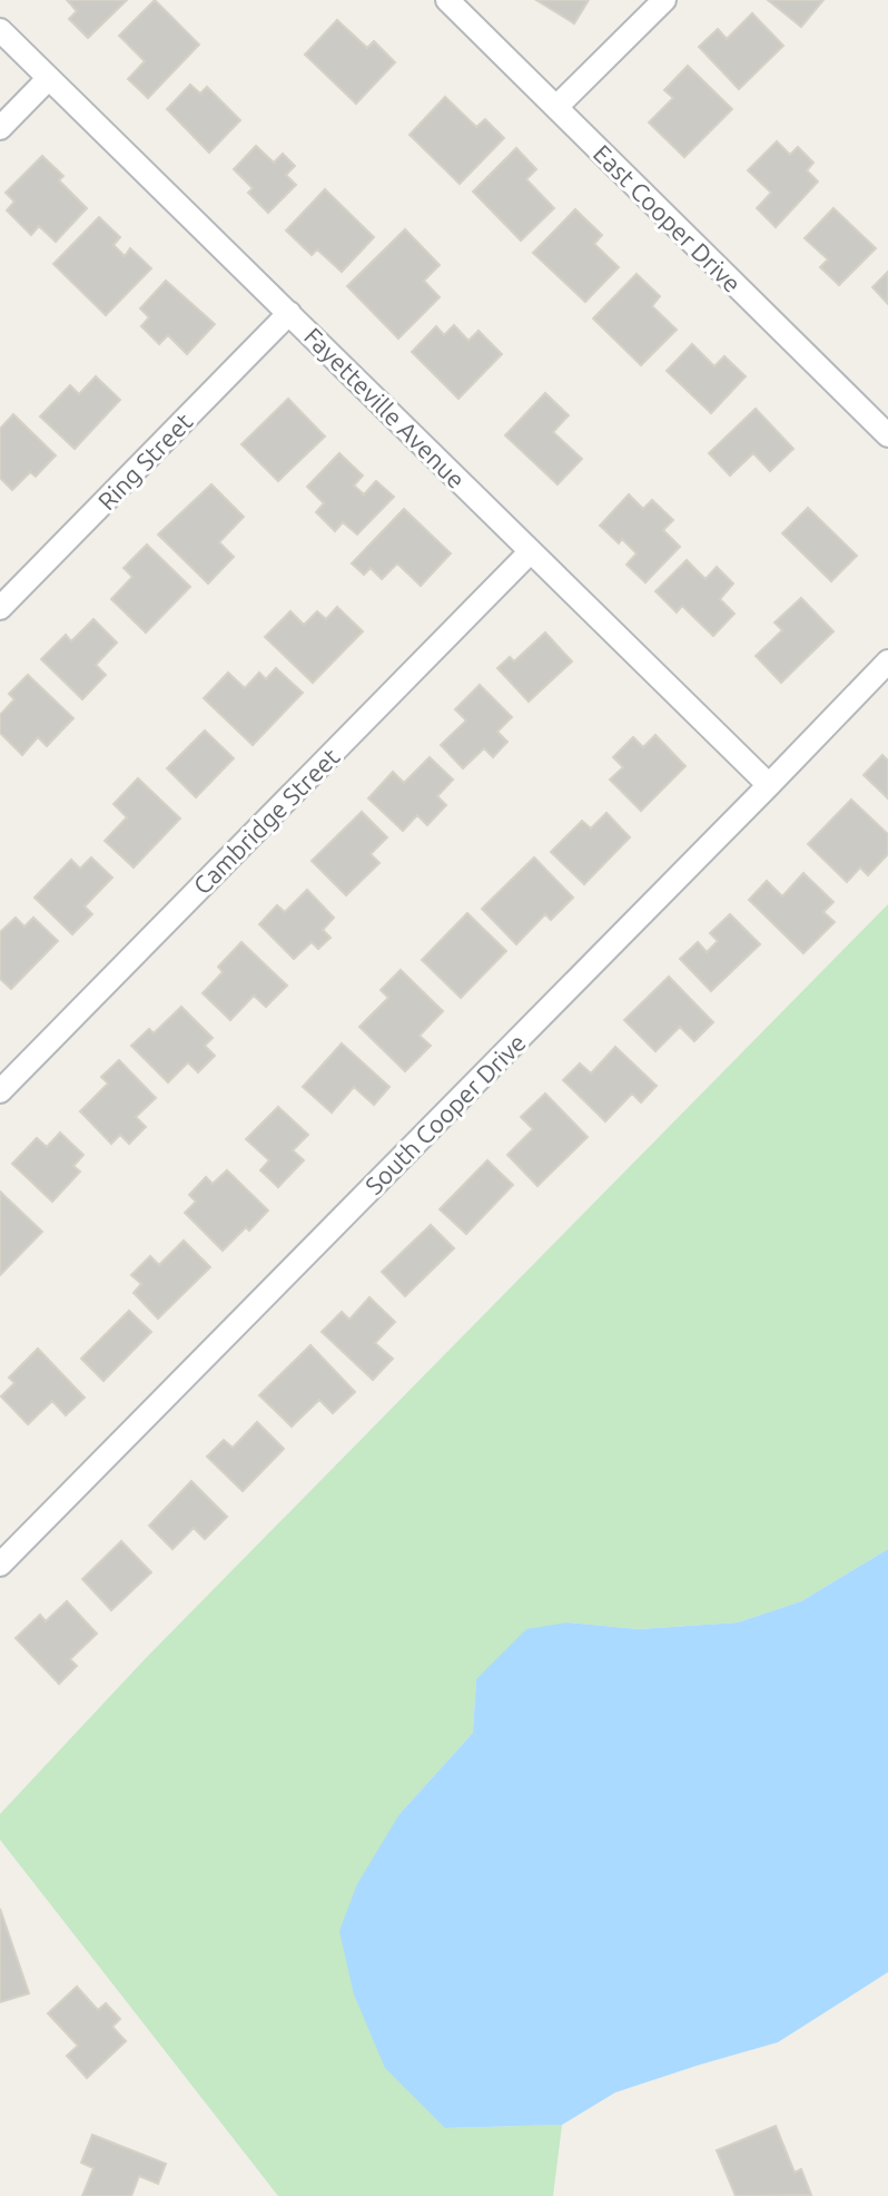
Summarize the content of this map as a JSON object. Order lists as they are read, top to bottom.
{
  "streets": {
    "street": [
      "East Cooper Drive",
      "Fayetteville Avenue",
      "Ring Street",
      "Cambridge Street",
      "South Cooper Drive"
    ]
  },
  "crossings": [
    ["Fayetteville Avenue", "Ring Street"],
    ["Fayetteville Avenue", "Cambridge Street"],
    ["Fayetteville Avenue", "South Cooper Drive"]
  ]
}
